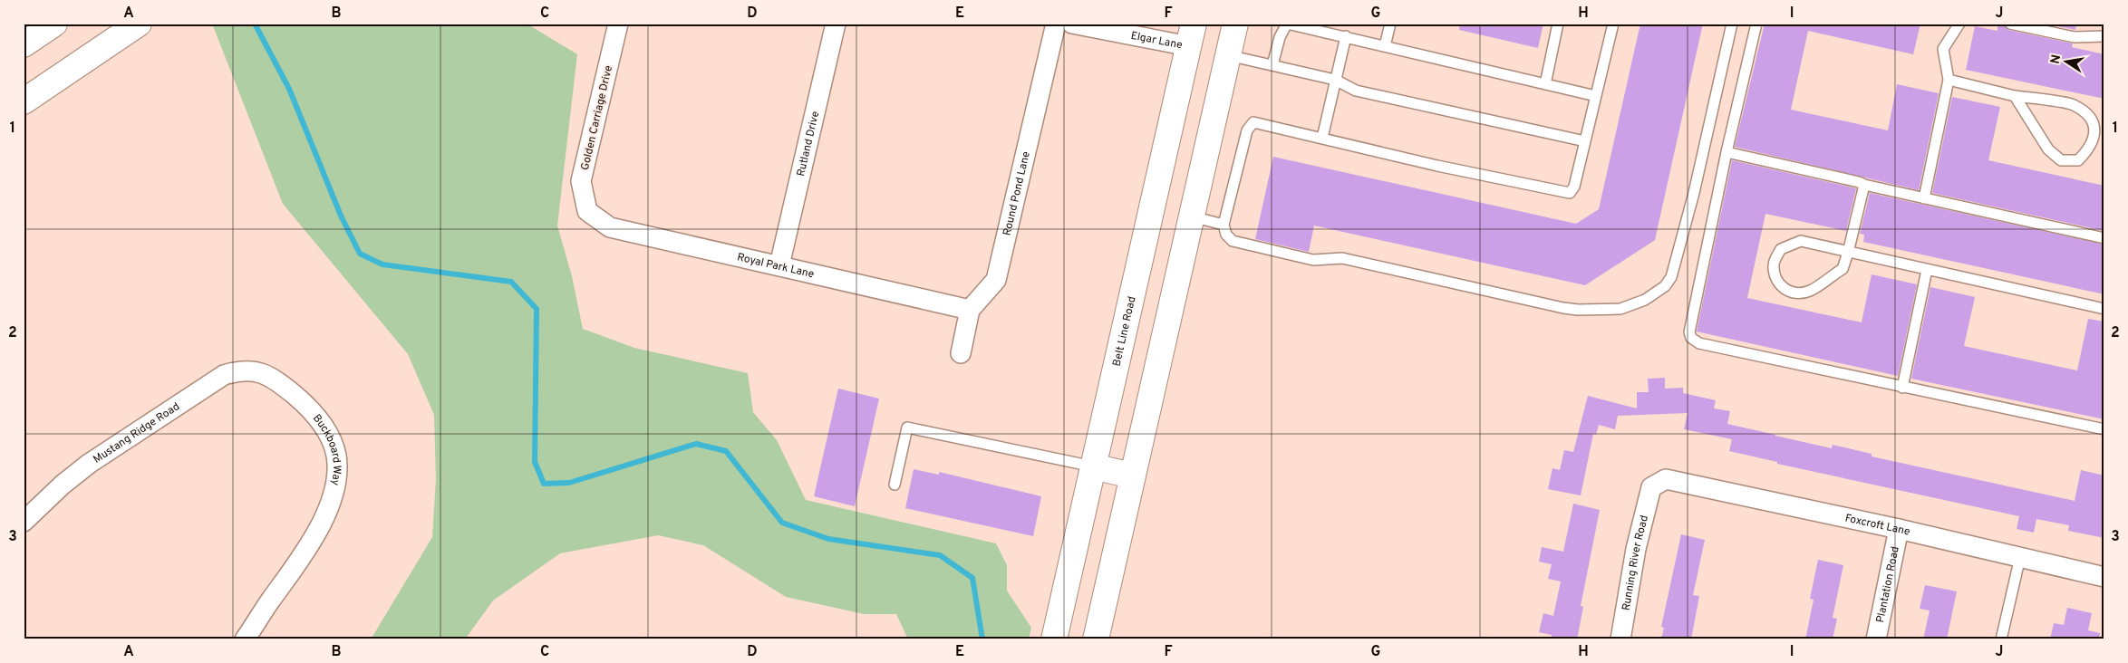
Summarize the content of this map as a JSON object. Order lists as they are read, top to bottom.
{
  "streets": {
    "main road": ["Belt Line Road"],
    "street": [
      "Elgar Lane",
      "Golden Carriage Drive",
      "Rutland Drive",
      "Round Pond Lane",
      "Royal Park Lane",
      "Mustang Ridge Road",
      "Buckboard Way",
      "Foxcroft Lane",
      "Running River Road",
      "Plantation Road"
    ]
  },
  "crossings": [
    ["Elgar Lane", "Belt Line Road"],
    ["Golden Carriage Drive", "Royal Park Lane"],
    ["Rutland Drive", "Royal Park Lane"],
    ["Round Pond Lane", "Royal Park Lane"],
    ["Mustang Ridge Road", "Buckboard Way"],
    ["Foxcroft Lane", "Running River Road"],
    ["Foxcroft Lane", "Plantation Road"]
  ],
  "north": "left",
  "grid": {
    "columns": [
      "A",
      "B",
      "C",
      "D",
      "E",
      "F",
      "G",
      "H",
      "I",
      "J"
    ],
    "rows": ["1", "2", "3"]
  }
}
